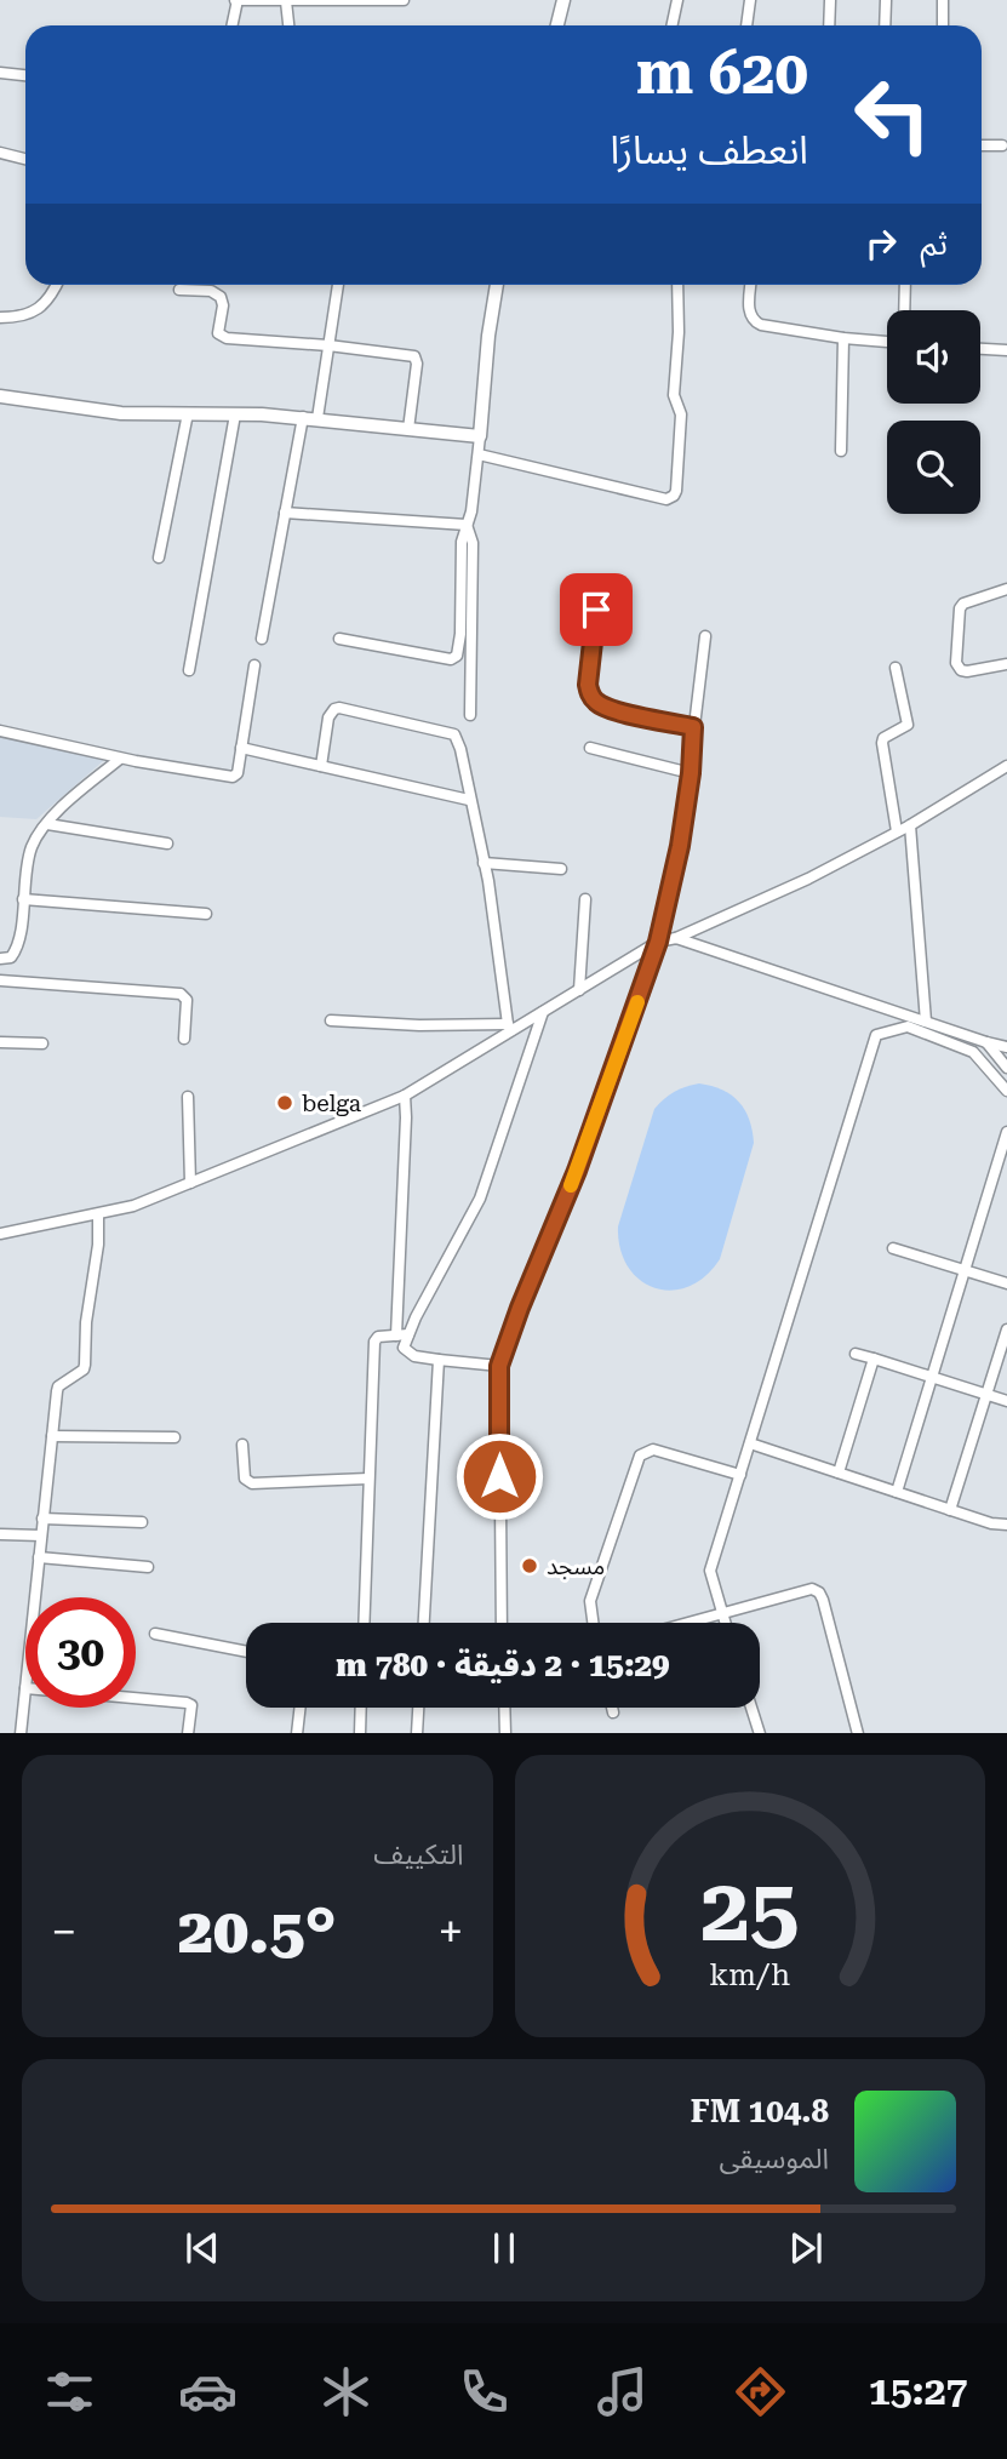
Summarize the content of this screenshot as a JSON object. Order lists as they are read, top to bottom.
{
  "places": ["belga", "مسجد"],
  "page": {
    "turn": ["620 m", "انعطف يسارًا"],
    "then": "ثم",
    "limit": "30",
    "trip": "15:29 · 2 دقيقة · 780 m",
    "tile": "التكييف",
    "heat": ["−", "20.5°", "+"],
    "song": ["104.8 FM", "الموسيقى"],
    "tabs": "15:27",
    "gauge": ["25", "km/h"]
  }
}
